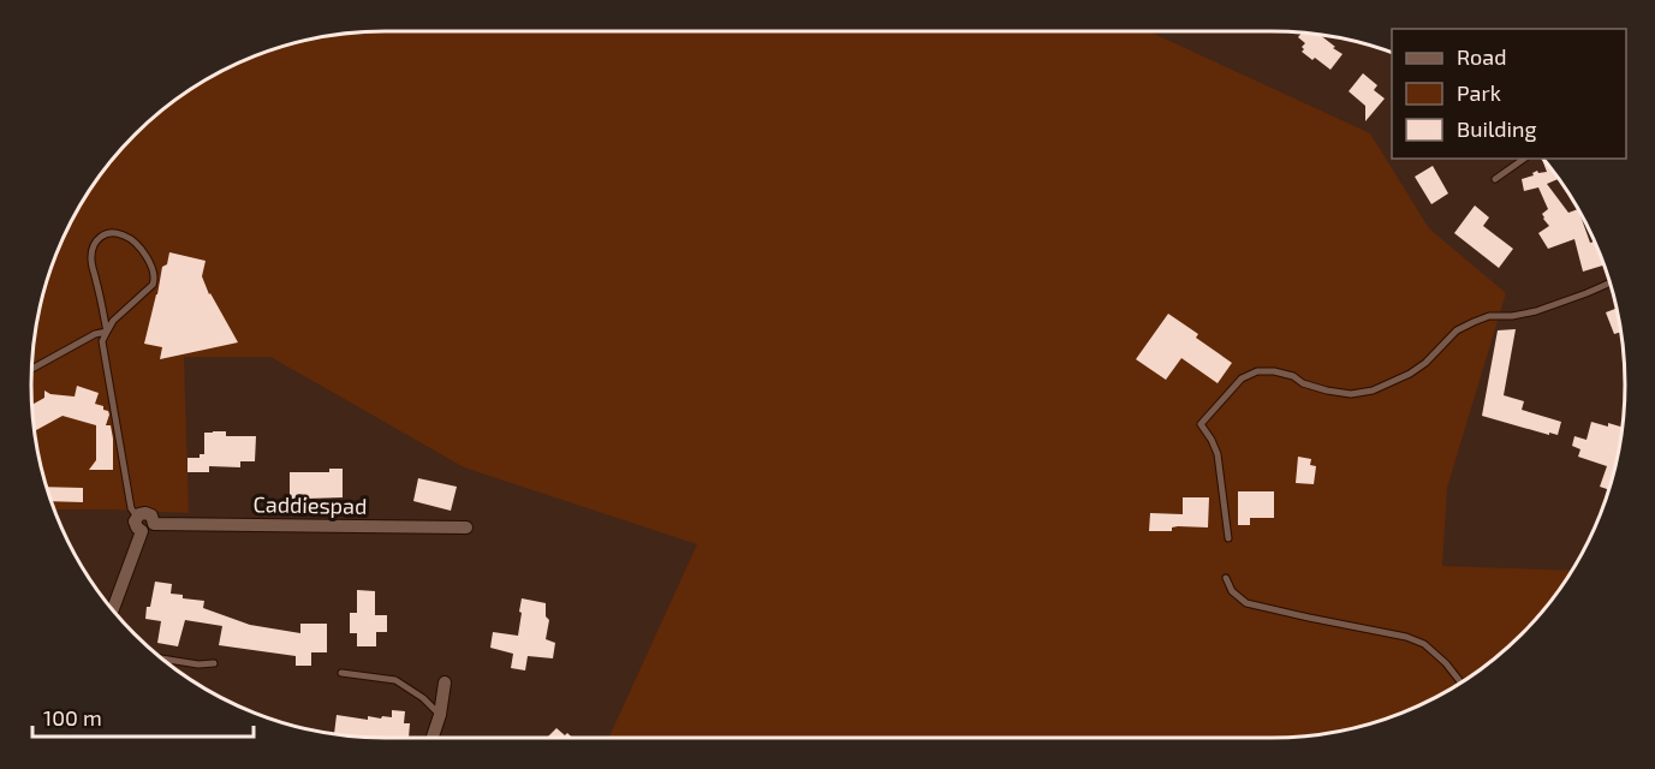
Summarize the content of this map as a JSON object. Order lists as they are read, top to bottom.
{
  "streets": {
    "street": ["Caddiespad"]
  },
  "legend": ["Road", "Park", "Building"],
  "scale_bar": "100 m"
}
